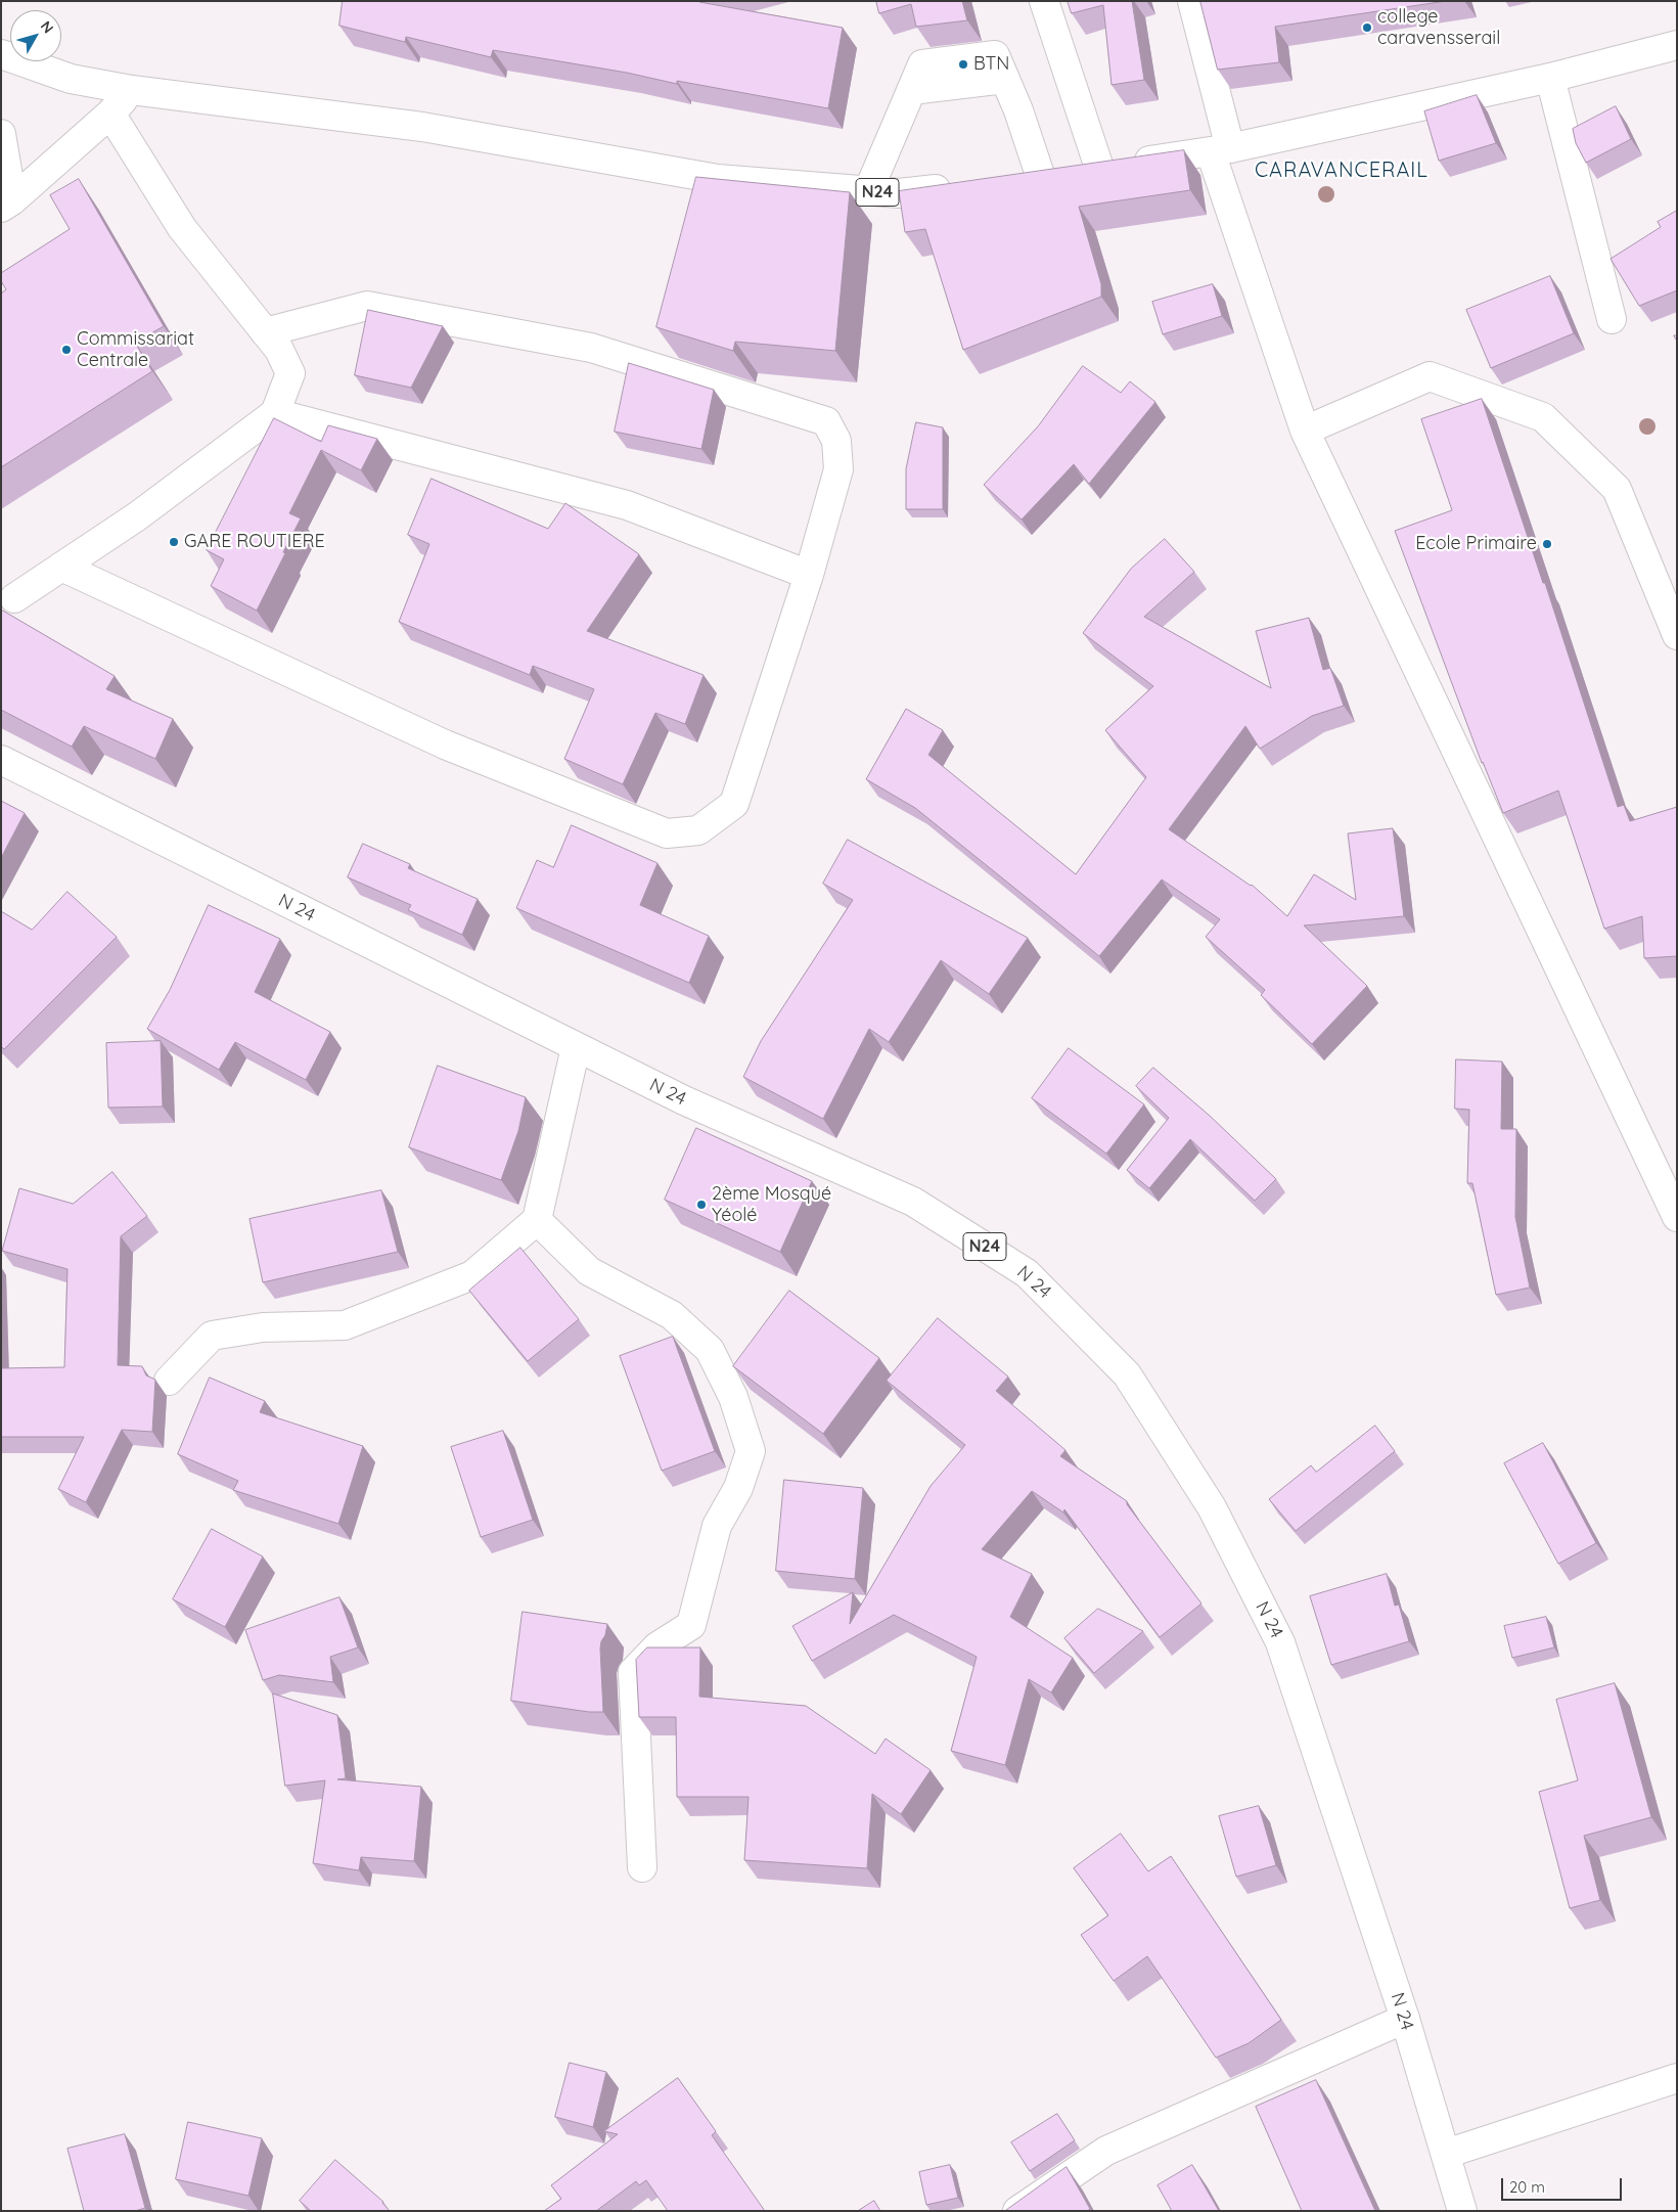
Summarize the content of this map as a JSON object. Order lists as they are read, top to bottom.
{
  "streets": {
    "street": ["N24", "N 24"]
  },
  "districts": ["CARAVANCERAIL"],
  "places": [
    "college caravensserail",
    "BTN",
    "Commissariat Centrale",
    "GARE ROUTIERE",
    "Ecole Primaire",
    "2ème Mosqué Yéolé"
  ],
  "scale_bar": "20 m",
  "north": "top right"
}
